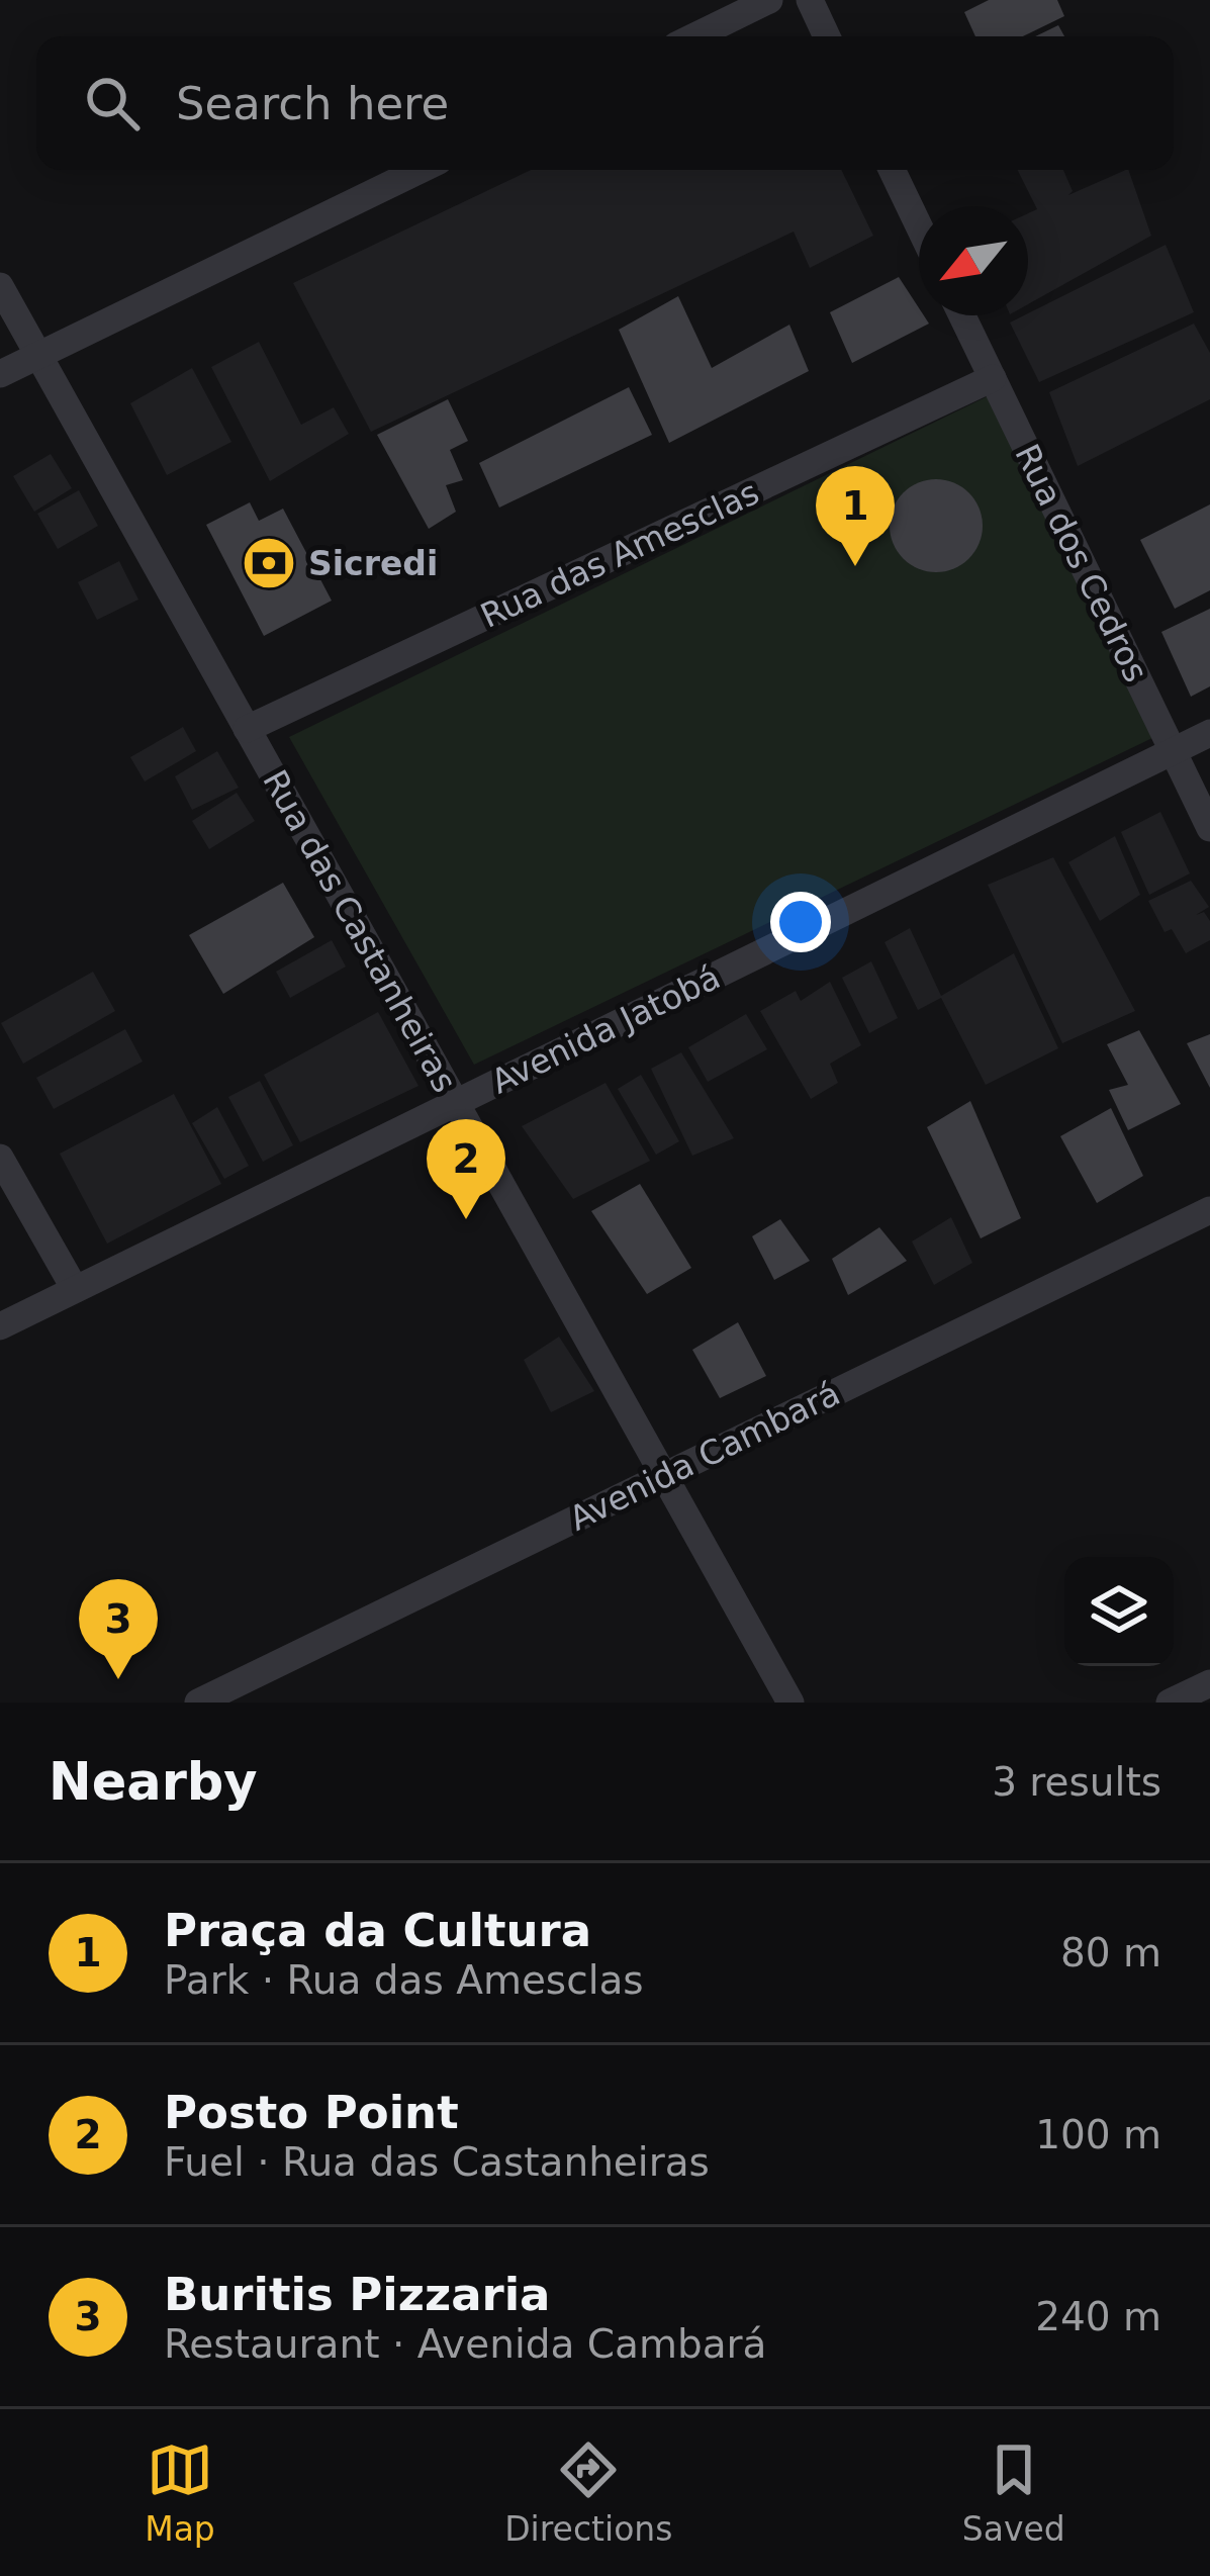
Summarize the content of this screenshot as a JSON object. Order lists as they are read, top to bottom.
{
  "streets": {
    "street": [
      "Rua das Amesclas",
      "Rua dos Cedros",
      "Rua das Castanheiras",
      "Avenida Jatobá",
      "Avenida Cambará"
    ]
  },
  "crossings": [
    ["Rua das Amesclas", "Rua dos Cedros"],
    ["Rua das Amesclas", "Rua das Castanheiras"],
    ["Rua dos Cedros", "Avenida Jatobá"],
    ["Rua das Castanheiras", "Avenida Jatobá"],
    ["Rua das Castanheiras", "Avenida Cambará"]
  ],
  "places": {
    "bank": ["Sicredi"]
  },
  "north": "bottom left",
  "page": {
    "search": "Search here",
    "pins": ["1", "2", "3"],
    "heading": ["Nearby", "3 results"],
    "list": [
      {
        "mark": "1",
        "name": "Praça da Cultura",
        "note": "Park · Rua das Amesclas",
        "value": "80 m"
      },
      {
        "mark": "2",
        "name": "Posto Point",
        "note": "Fuel · Rua das Castanheiras",
        "value": "100 m"
      },
      {
        "mark": "3",
        "name": "Buritis Pizzaria",
        "note": "Restaurant · Avenida Cambará",
        "value": "240 m"
      }
    ],
    "nav": ["Map", "Directions", "Saved"]
  }
}
